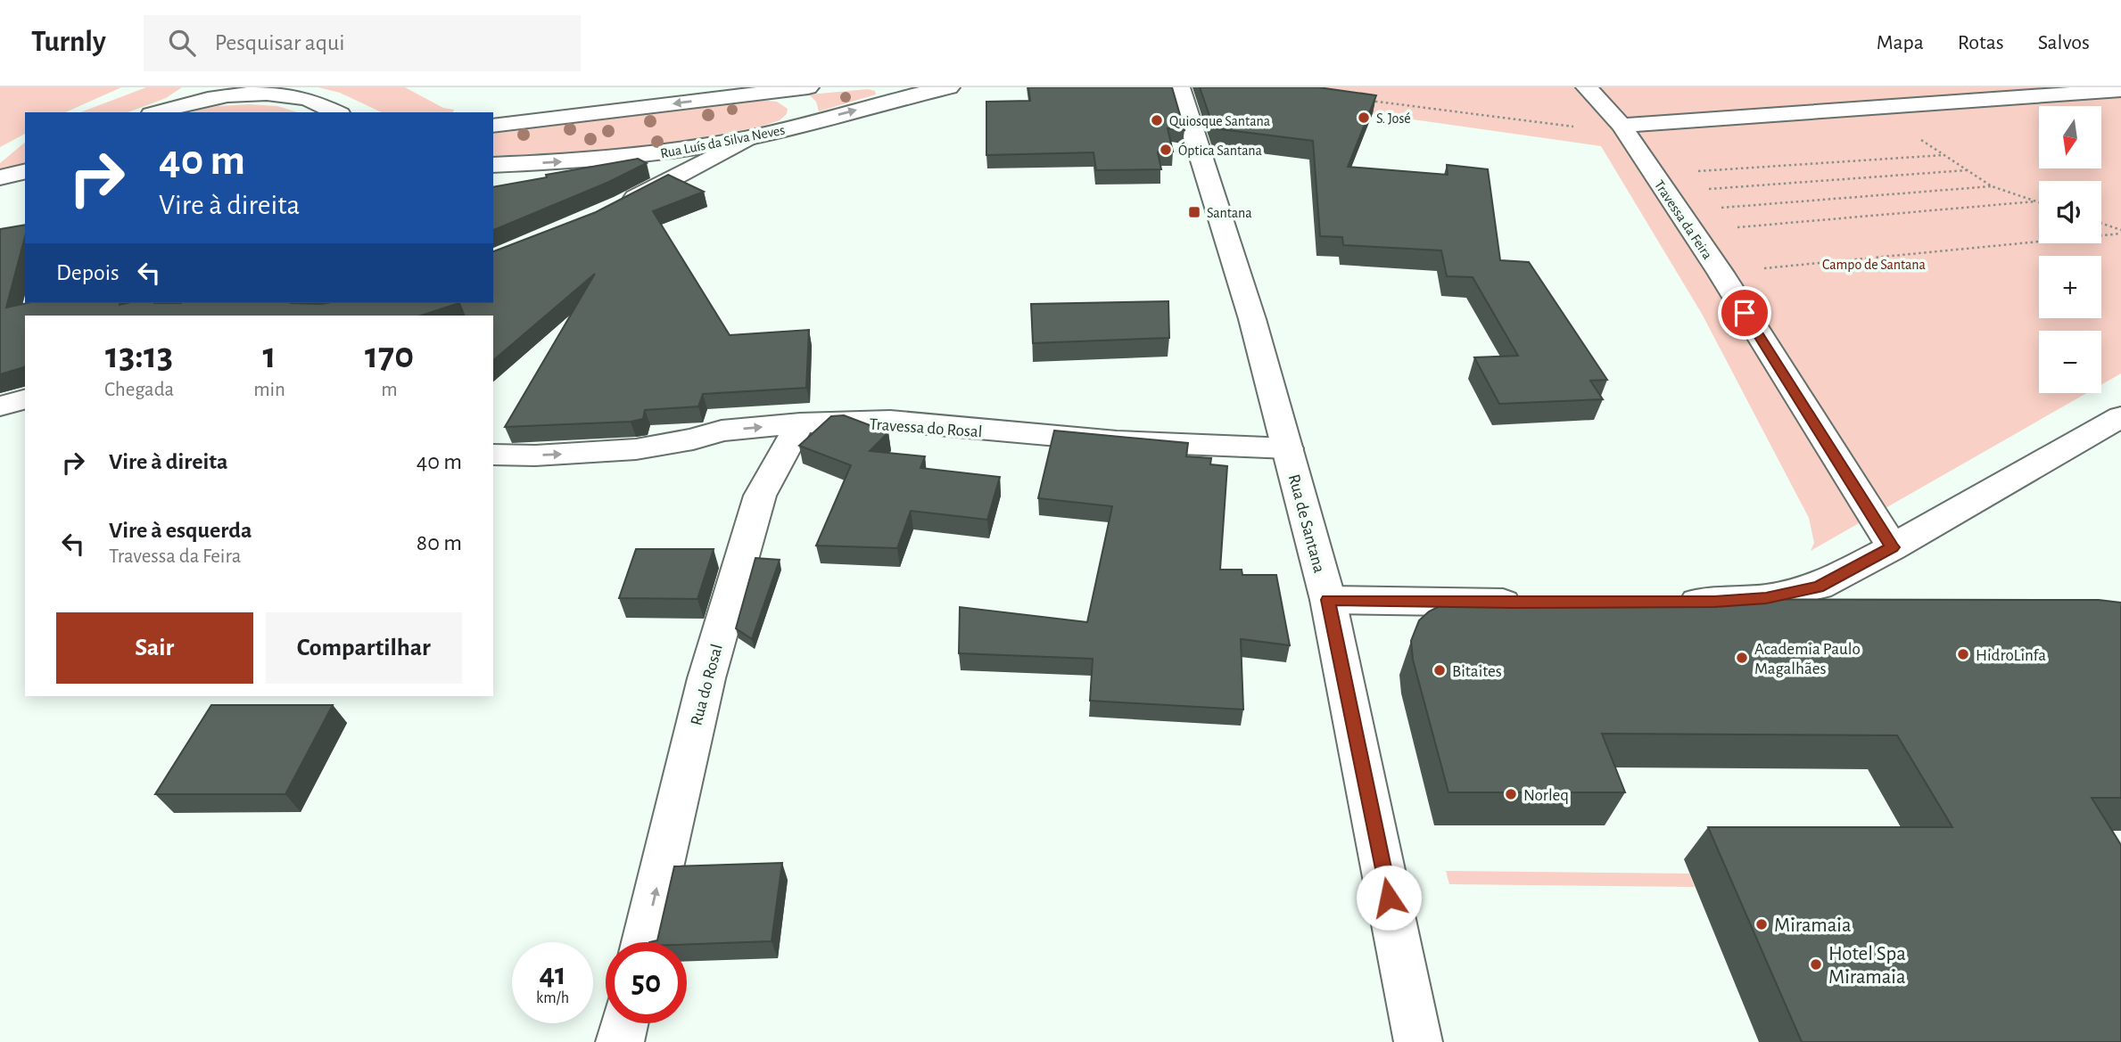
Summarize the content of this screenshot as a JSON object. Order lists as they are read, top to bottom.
{
  "streets": {
    "street": [
      "Rua Luís da Silva Neves",
      "Travessa da Feira",
      "Travessa do Rosal",
      "Rua de Santana",
      "Rua do Rosal"
    ]
  },
  "crossings": [
    ["Travessa do Rosal", "Rua de Santana"],
    ["Travessa do Rosal", "Rua do Rosal"]
  ],
  "one_way": ["Rua do Rosal"],
  "parks": ["Campo de Santana"],
  "places": {
    "other": [
      "S. José",
      "Quiosque Santana",
      "Óptica Santana",
      "HidroLinfa",
      "Academia Paulo Magalhães",
      "Bitaites",
      "Norleq",
      "Miramaia",
      "Hotel Spa Miramaia"
    ],
    "transit": ["Santana"]
  },
  "north": "bottom",
  "page": {
    "header": "Turnly",
    "search": "Pesquisar aqui",
    "nav": ["Mapa", "Rotas", "Salvos"],
    "map_buttons": ["+", "−"],
    "turn": ["40 m", "Vire à direita"],
    "then": "Depois",
    "eta": [
      "13:13",
      "Chegada",
      "1",
      "min",
      "170",
      "m"
    ],
    "list": [
      {
        "name": "Vire à direita",
        "value": "40 m"
      },
      {
        "name": "Vire à esquerda",
        "note": "Travessa da Feira",
        "value": "80 m"
      }
    ],
    "buttons": ["Sair", "Compartilhar"],
    "speed": "41 km/h",
    "limit": "50"
  }
}
